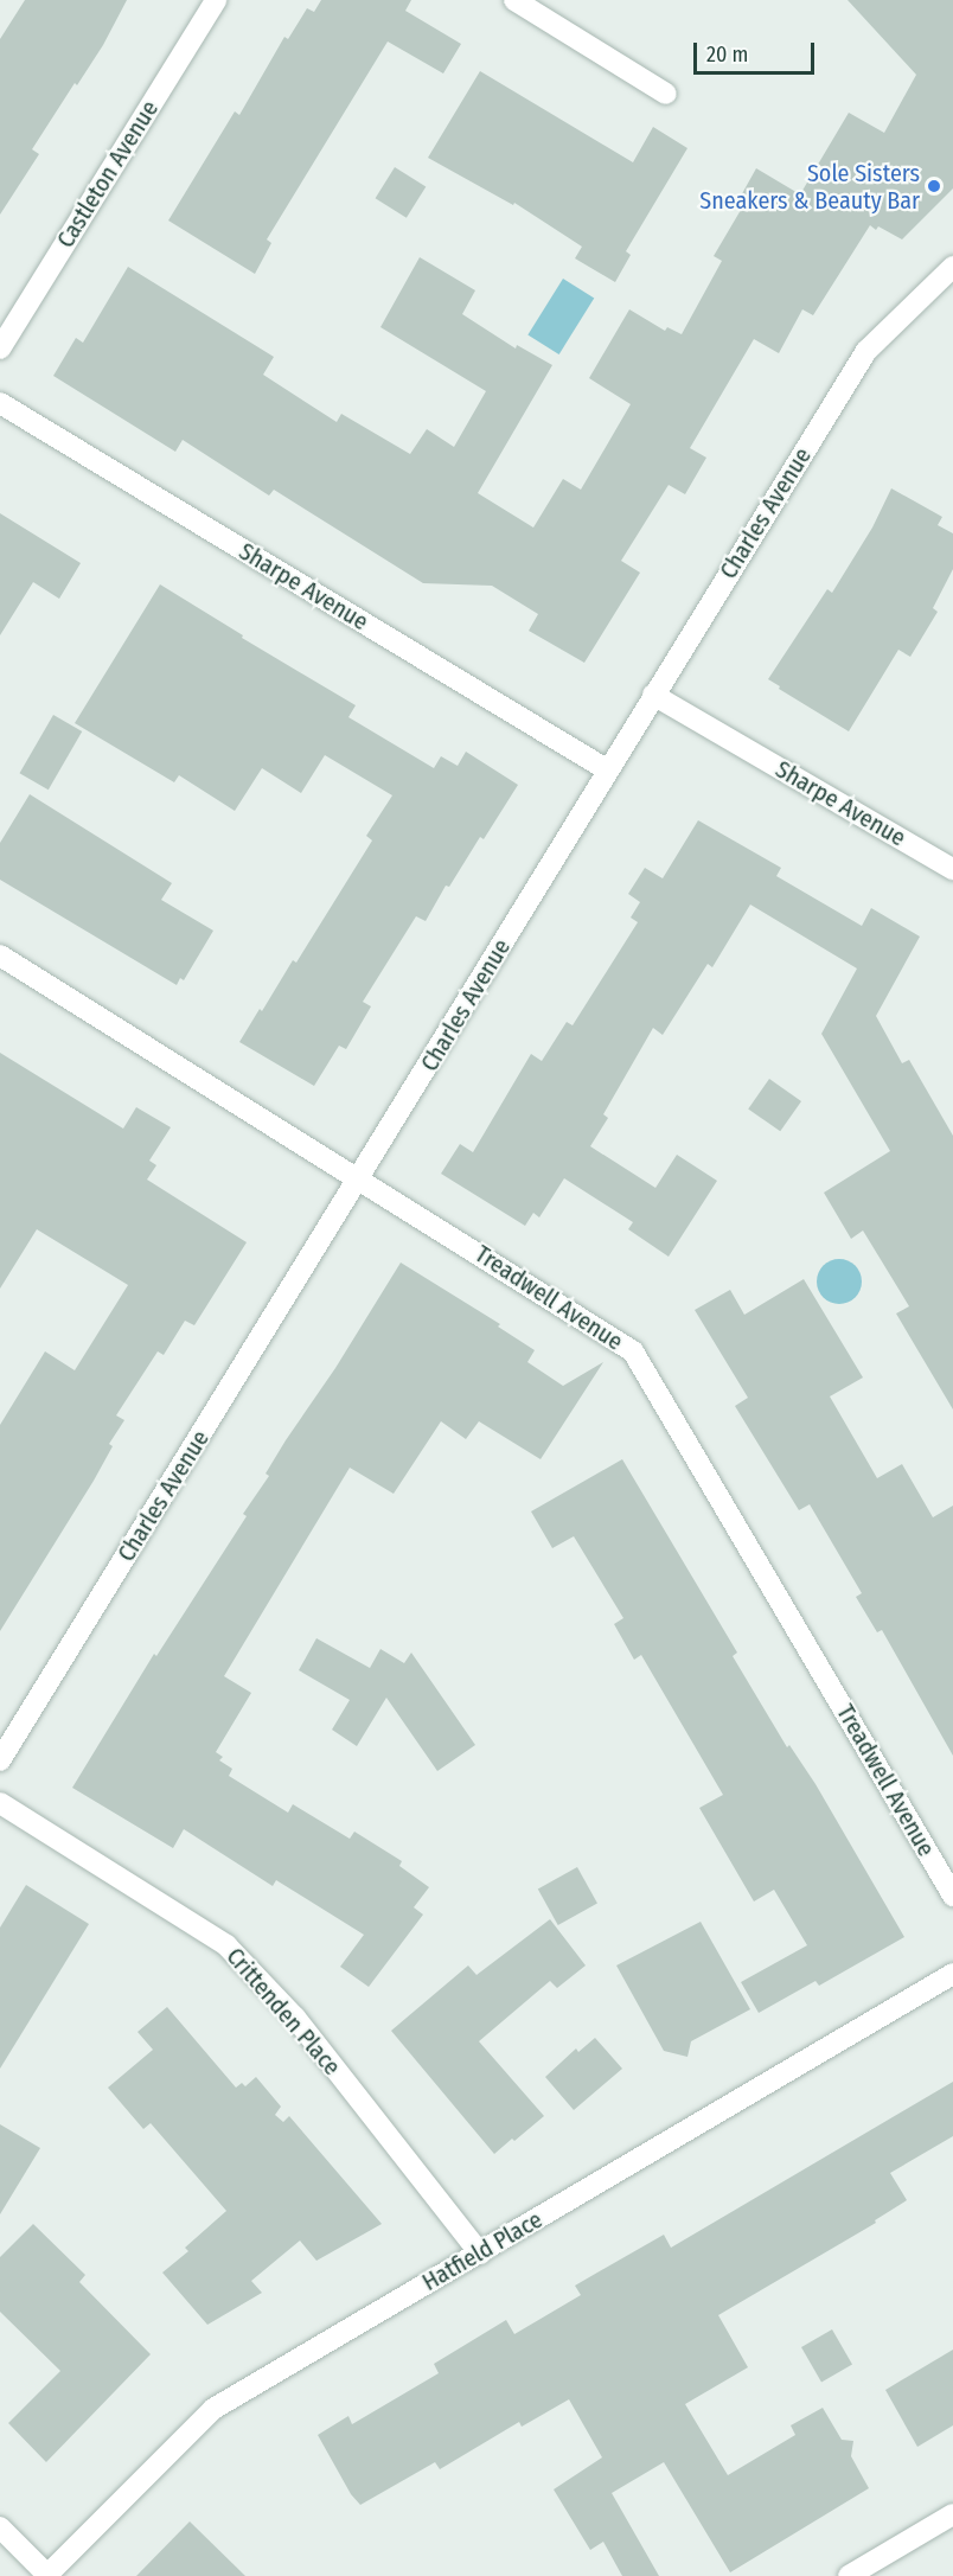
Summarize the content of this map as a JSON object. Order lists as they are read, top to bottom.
{
  "streets": {
    "street": [
      "Castleton Avenue",
      "Charles Avenue",
      "Sharpe Avenue",
      "Treadwell Avenue",
      "Crittenden Place",
      "Hatfield Place"
    ]
  },
  "crossings": [
    ["Charles Avenue", "Sharpe Avenue"],
    ["Charles Avenue", "Treadwell Avenue"],
    ["Crittenden Place", "Hatfield Place"]
  ],
  "places": ["Sole Sisters Sneakers & Beauty Bar"],
  "scale_bar": "20 m"
}
